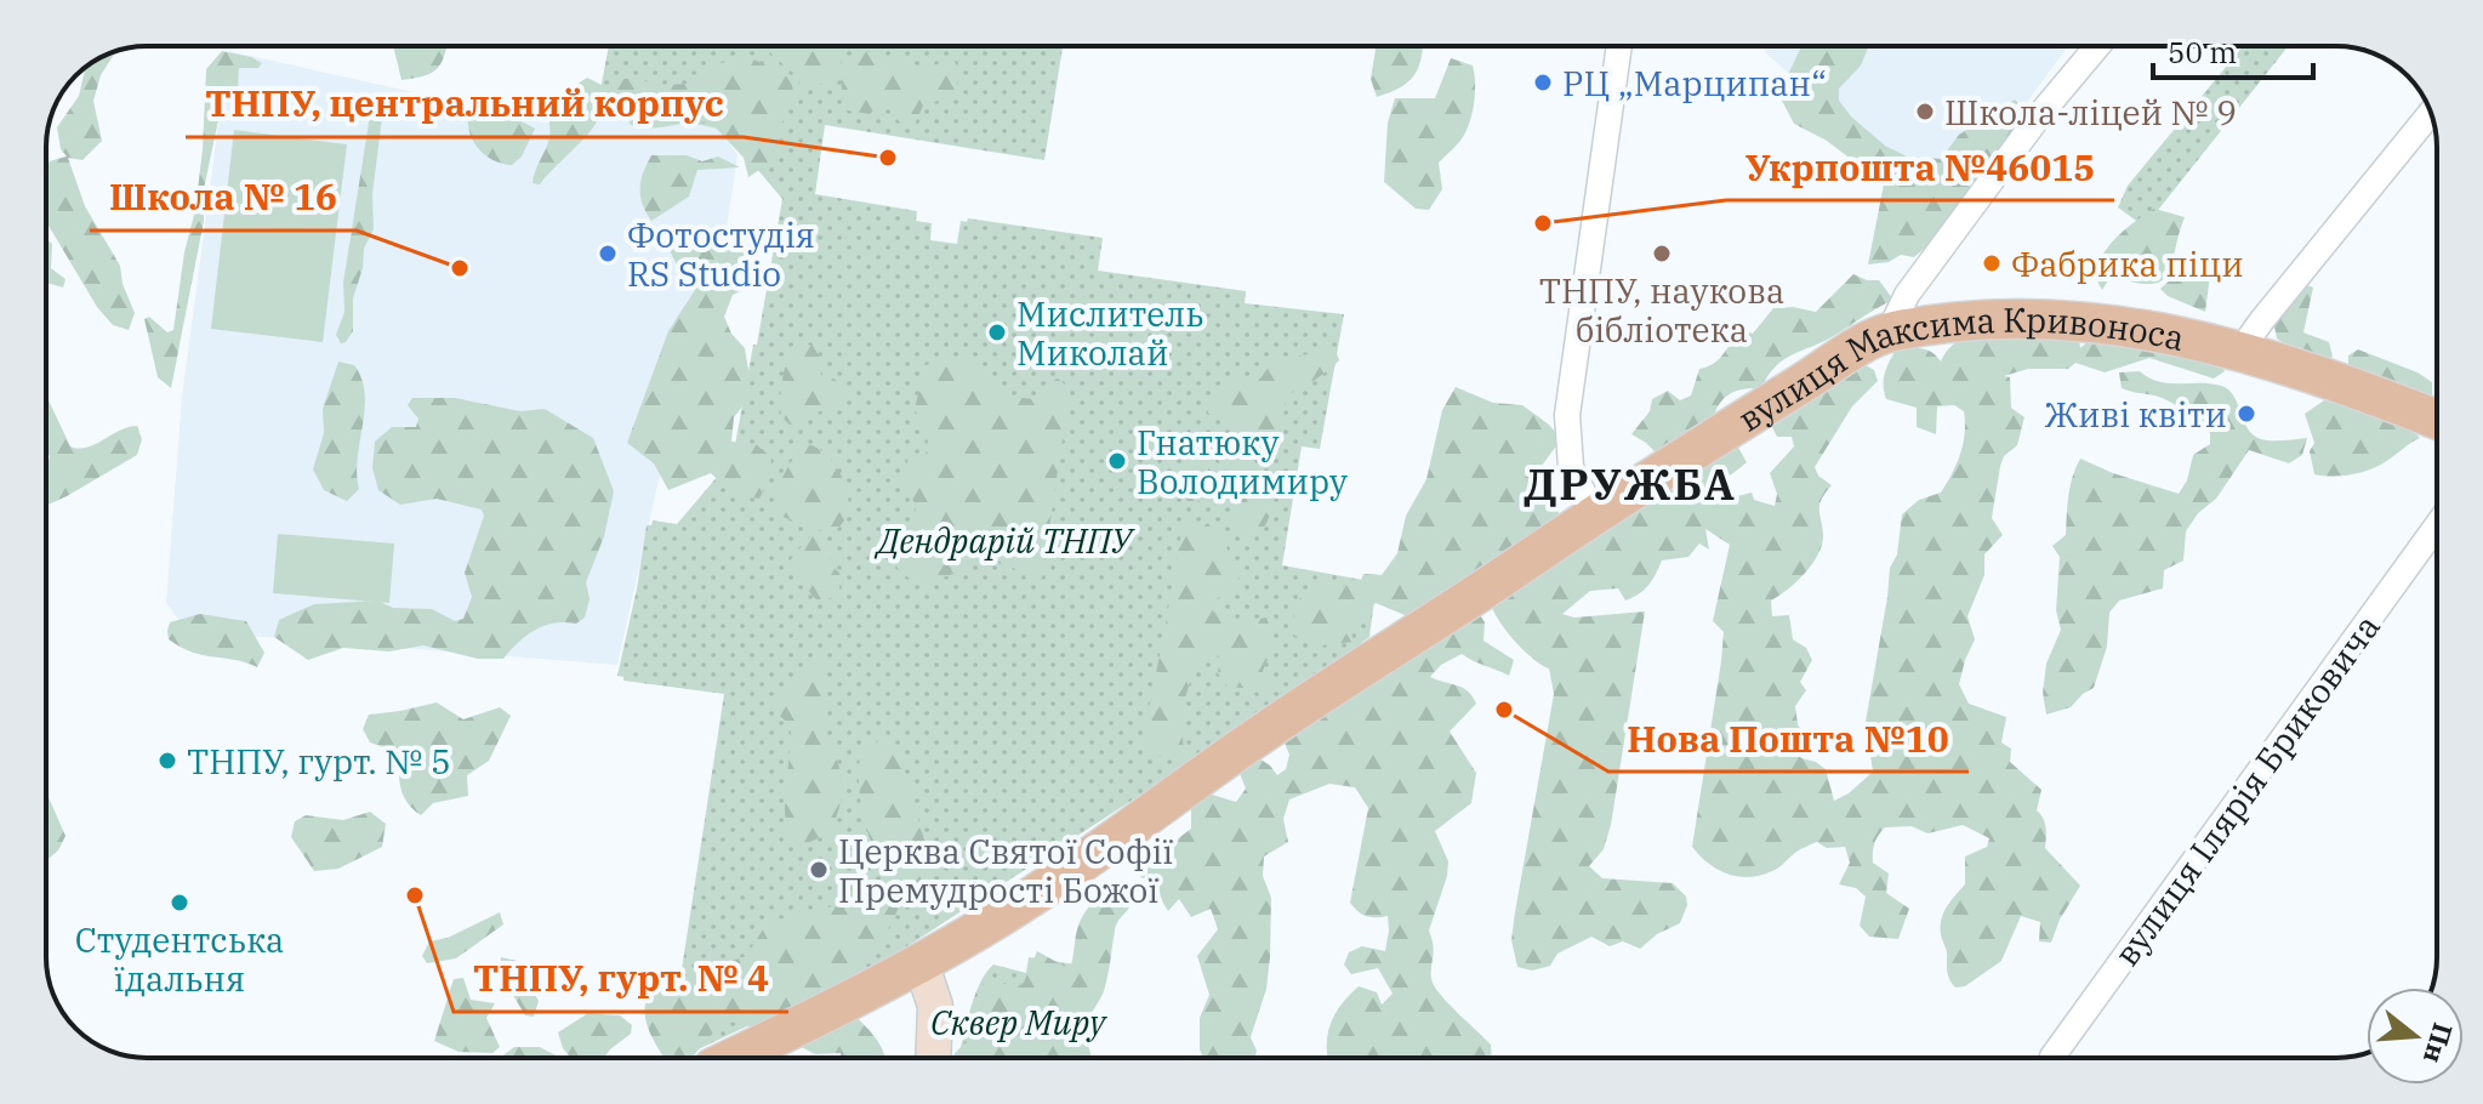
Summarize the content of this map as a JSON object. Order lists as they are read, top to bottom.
{
  "streets": {
    "main road": ["вулиця Максима Кривоноса"],
    "street": ["вулиця Ілярія Бриковича"]
  },
  "districts": ["ДРУЖБА"],
  "parks": ["Дендрарій ТНПУ", "Сквер Миру"],
  "places": [
    "РЦ „Марципан“",
    "Школа-ліцей № 9",
    "ТНПУ, центральний корпус",
    "Укрпошта №46015",
    "Фотостудія RS Studio",
    "ТНПУ, наукова бібліотека",
    "Фабрика піци",
    "Школа № 16",
    "Мислитель Миколай",
    "Живі квіти",
    "Гнатюку Володимиру",
    "Нова Пошта №10",
    "ТНПУ, гурт. № 5",
    "Церква Святої Софії Премудрості Божої",
    "ТНПУ, гурт. № 4",
    "Студентська їдальня"
  ],
  "scale_bar": "50 m",
  "north": "right"
}
